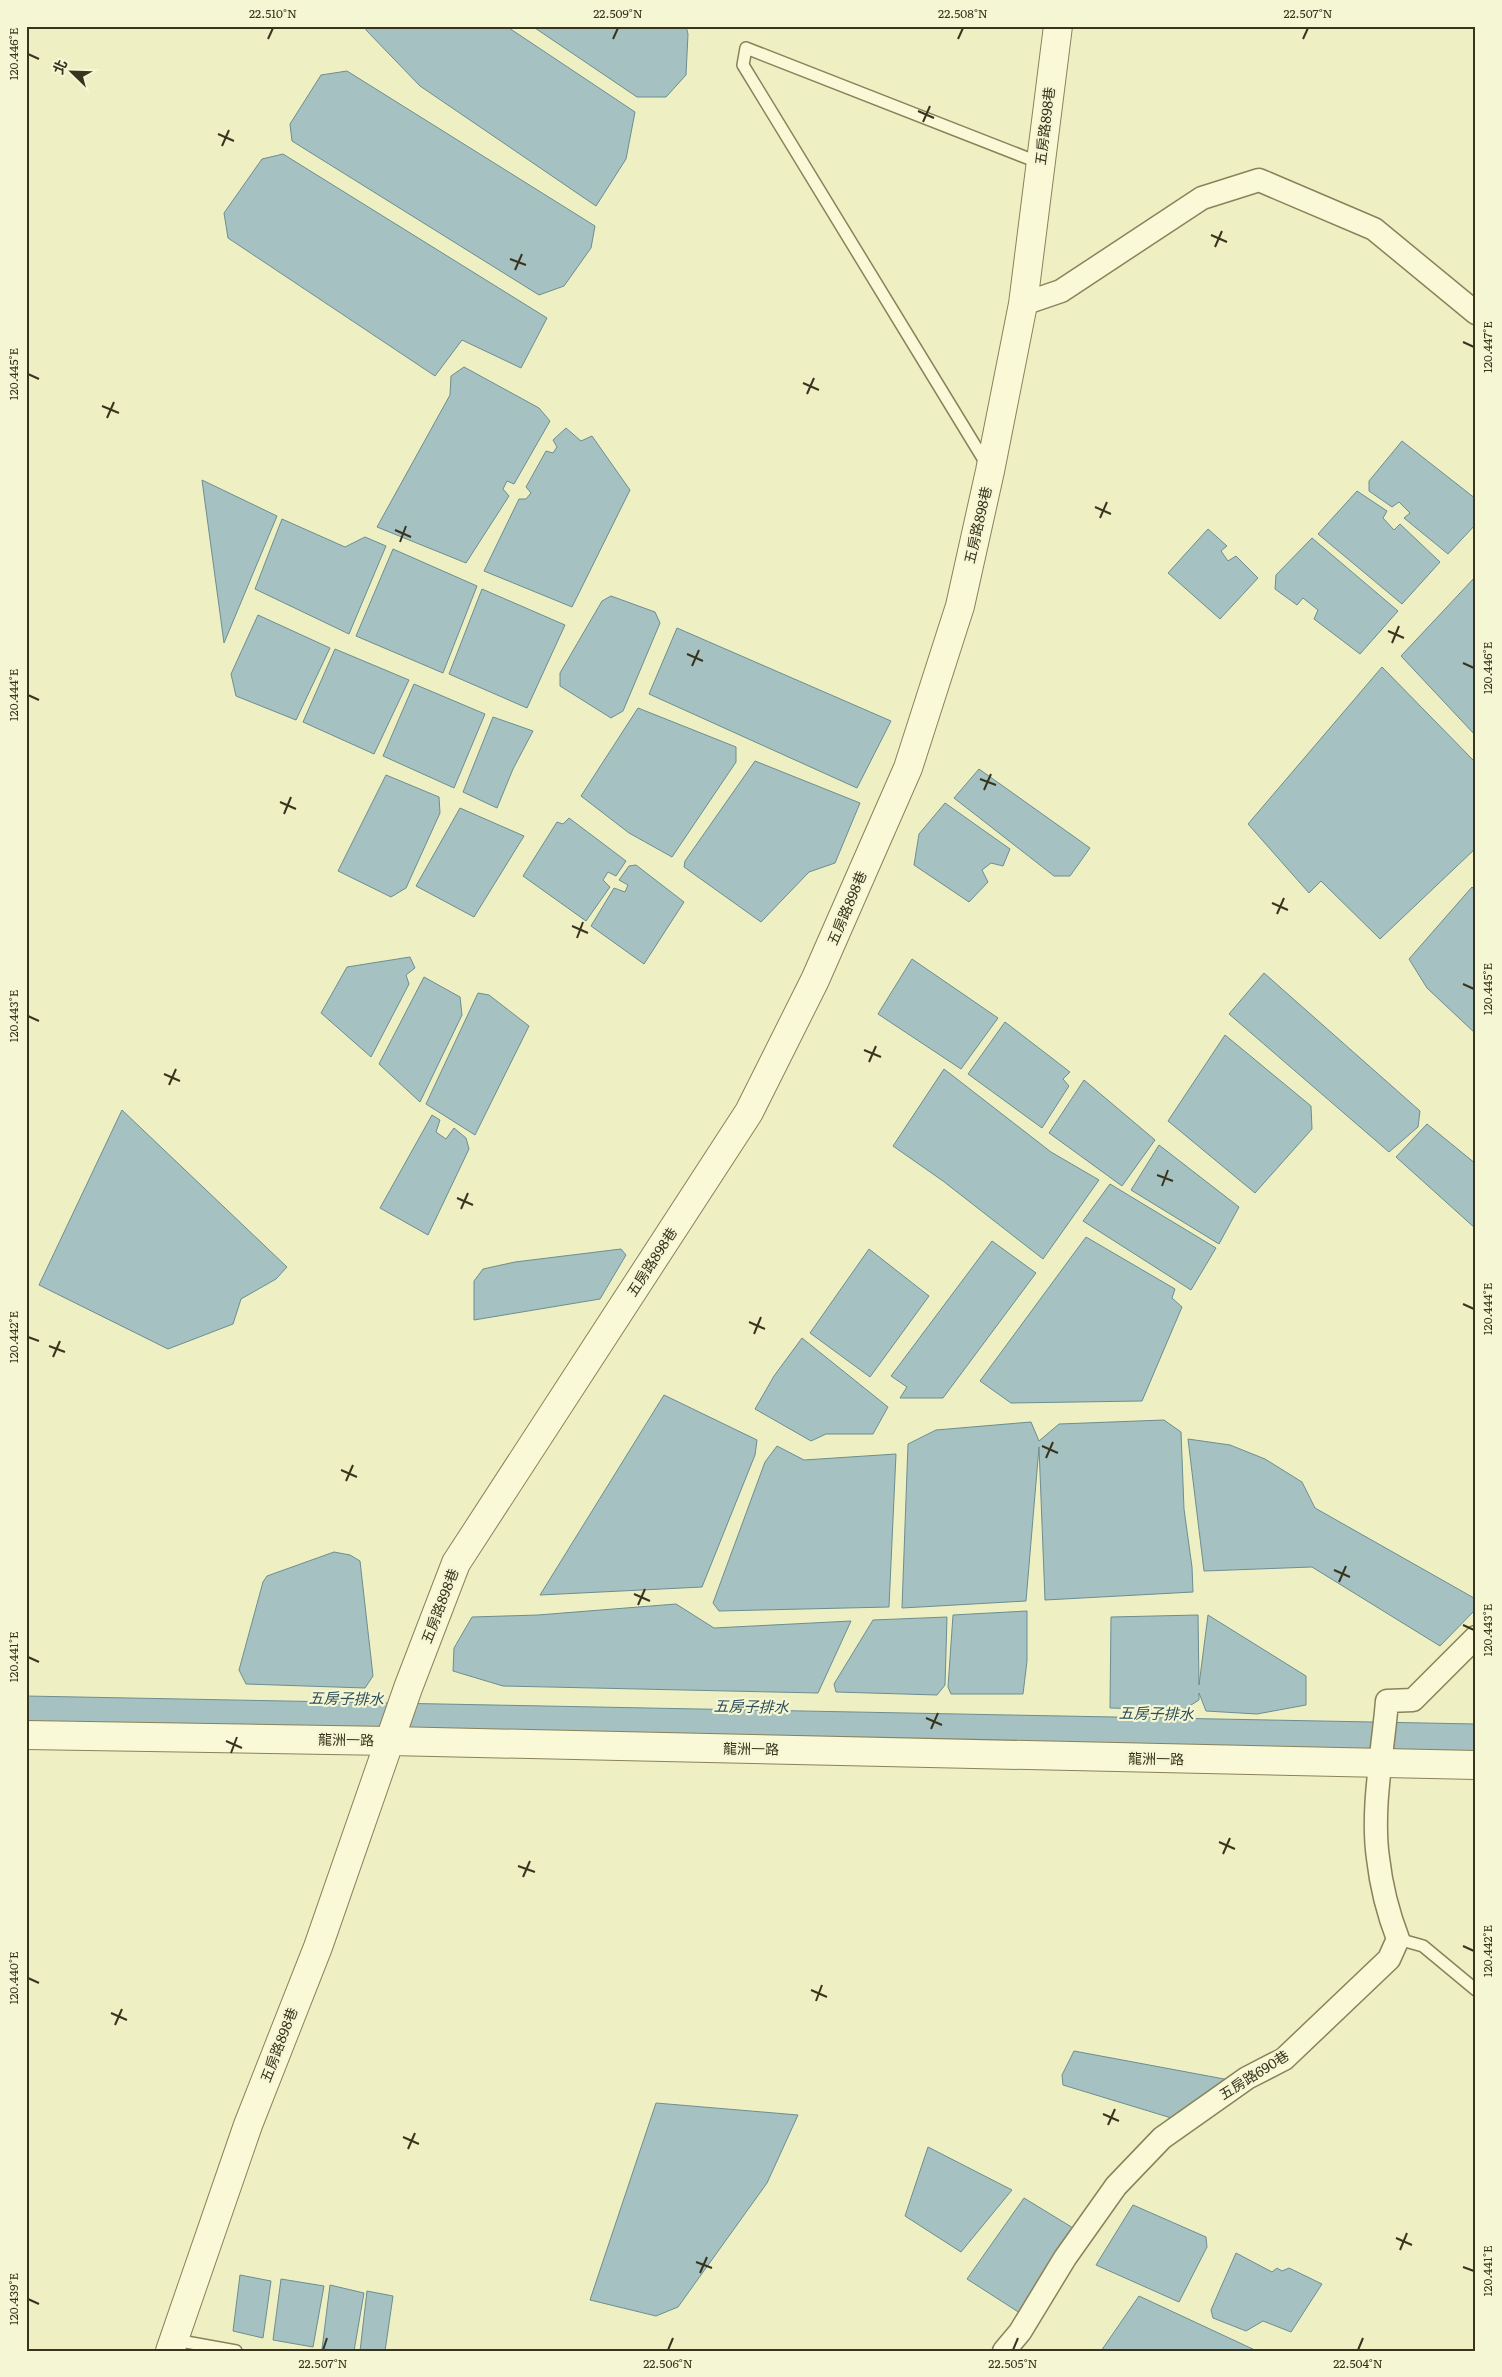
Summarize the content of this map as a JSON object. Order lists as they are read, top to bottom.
{
  "streets": {
    "street": ["五房路898巷", "龍洲一路", "五房路690巷"]
  },
  "crossings": [
    ["五房路898巷", "龍洲一路"]
  ],
  "water": ["五房子排水"],
  "north": "top left",
  "coordinates": [
    "22.510°N",
    "22.509°N",
    "22.508°N",
    "22.507°N",
    "120.446°E",
    "120.447°E",
    "120.445°E",
    "120.444°E",
    "120.443°E",
    "120.442°E",
    "120.441°E",
    "120.440°E",
    "120.439°E",
    "22.506°N",
    "22.505°N",
    "22.504°N"
  ]
}
